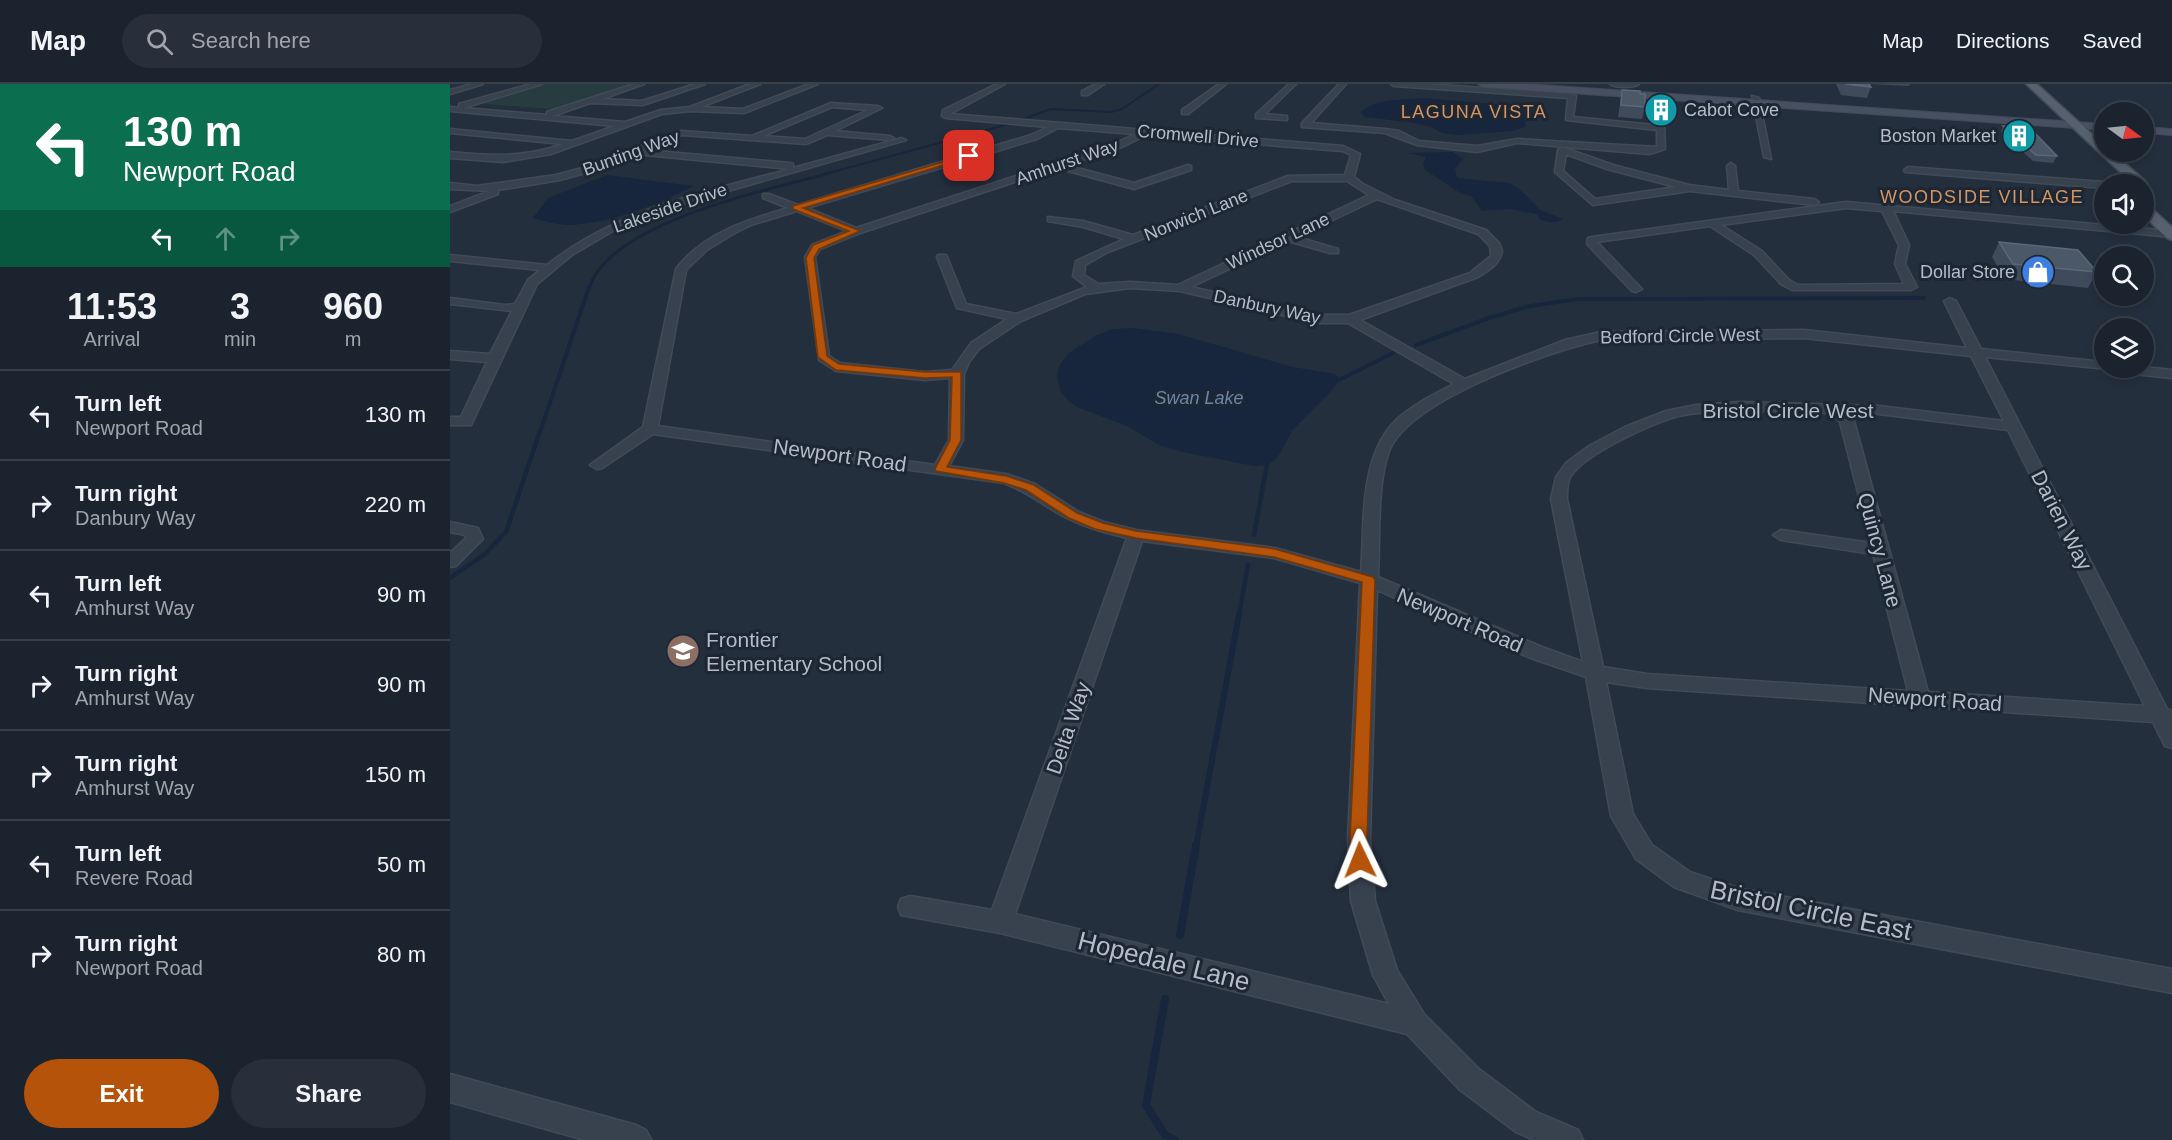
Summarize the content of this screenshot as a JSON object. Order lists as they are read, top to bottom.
{
  "streets": {
    "street": [
      "Cromwell Drive",
      "Bunting Way",
      "Amhurst Way",
      "Lakeside Drive",
      "Norwich Lane",
      "Windsor Lane",
      "Danbury Way",
      "Bedford Circle West",
      "Bristol Circle West",
      "Newport Road",
      "Darien Way",
      "Quincy Lane",
      "Delta Way",
      "Bristol Circle East",
      "Hopedale Lane"
    ]
  },
  "crossings": [
    ["Cromwell Drive", "Amhurst Way"],
    ["Cromwell Drive", "Norwich Lane"],
    ["Cromwell Drive", "Danbury Way"],
    ["Bunting Way", "Lakeside Drive"],
    ["Amhurst Way", "Danbury Way"],
    ["Norwich Lane", "Danbury Way"],
    ["Windsor Lane", "Danbury Way"],
    ["Bedford Circle West", "Newport Road"],
    ["Bedford Circle West", "Darien Way"],
    ["Bedford Circle West", "Hopedale Lane"],
    ["Bristol Circle West", "Newport Road"],
    ["Bristol Circle West", "Darien Way"],
    ["Bristol Circle West", "Quincy Lane"],
    ["Bristol Circle West", "Bristol Circle East"],
    ["Newport Road", "Darien Way"],
    ["Newport Road", "Quincy Lane"],
    ["Newport Road", "Delta Way"],
    ["Newport Road", "Bristol Circle East"],
    ["Delta Way", "Hopedale Lane"]
  ],
  "districts": ["LAGUNA VISTA", "WOODSIDE VILLAGE"],
  "water": ["Swan Lake"],
  "places": {
    "building": ["Cabot Cove", "Boston Market"],
    "shop": ["Dollar Store"],
    "school or university": ["Frontier Elementary School"]
  },
  "north": "right",
  "page": {
    "header": "Map",
    "search": "Search here",
    "nav": ["Map", "Directions", "Saved"],
    "turn": ["130 m", "Newport Road"],
    "eta": [
      "11:53",
      "Arrival",
      "3",
      "min",
      "960",
      "m"
    ],
    "list": [
      {
        "name": "Turn left",
        "note": "Newport Road",
        "value": "130 m"
      },
      {
        "name": "Turn right",
        "note": "Danbury Way",
        "value": "220 m"
      },
      {
        "name": "Turn left",
        "note": "Amhurst Way",
        "value": "90 m"
      },
      {
        "name": "Turn right",
        "note": "Amhurst Way",
        "value": "90 m"
      },
      {
        "name": "Turn right",
        "note": "Amhurst Way",
        "value": "150 m"
      },
      {
        "name": "Turn left",
        "note": "Revere Road",
        "value": "50 m"
      },
      {
        "name": "Turn right",
        "note": "Newport Road",
        "value": "80 m"
      }
    ],
    "buttons": ["Exit", "Share"]
  }
}
